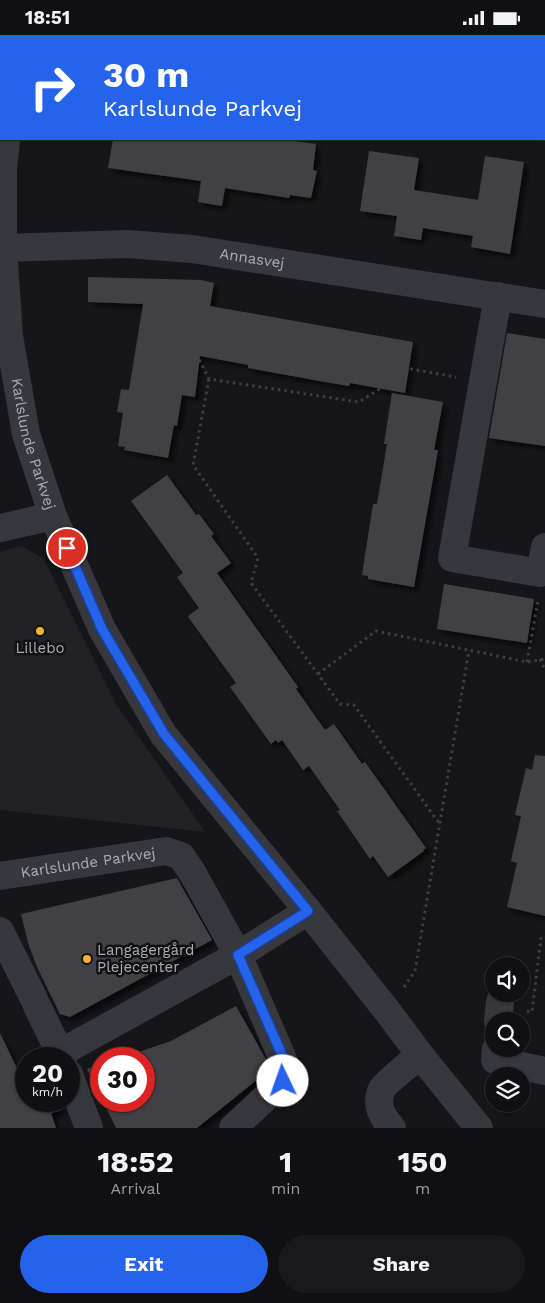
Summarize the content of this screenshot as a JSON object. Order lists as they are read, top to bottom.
{
  "streets": {
    "street": ["Annasvej", "Karlslunde Parkvej"]
  },
  "crossings": [
    ["Annasvej", "Karlslunde Parkvej"]
  ],
  "places": ["Lillebo", "Langagergård Plejecenter"],
  "page": {
    "status": "18:51",
    "turn": ["30 m", "Karlslunde Parkvej"],
    "speed": "20 km/h",
    "limit": "30",
    "eta": [
      "18:52",
      "Arrival",
      "1",
      "min",
      "150",
      "m"
    ],
    "buttons": ["Exit", "Share"]
  }
}
